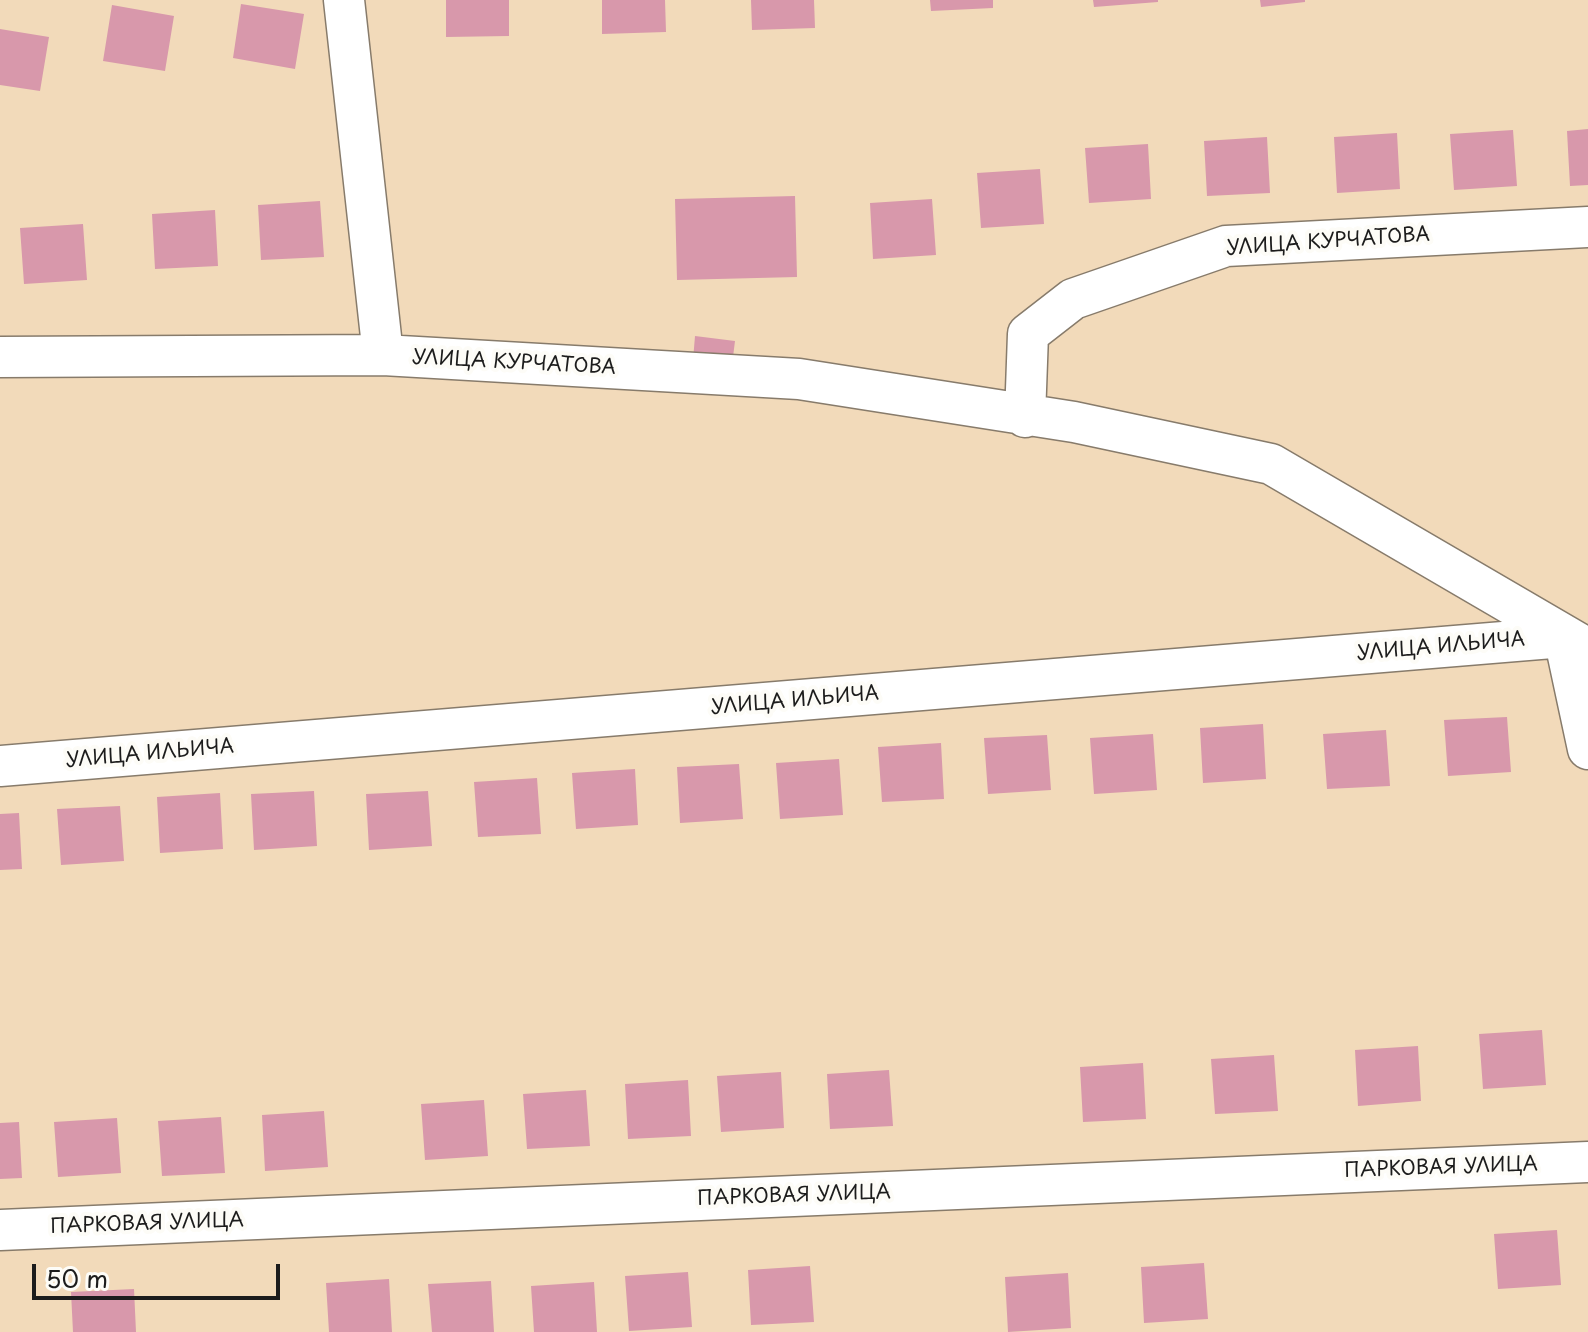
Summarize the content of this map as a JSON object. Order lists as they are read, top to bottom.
{
  "streets": {
    "street": ["УЛИЦА КУРЧАТОВА", "УЛИЦА ИЛЬИЧА", "ПАРКОВАЯ УЛИЦА"]
  },
  "crossings": [
    ["УЛИЦА КУРЧАТОВА", "УЛИЦА ИЛЬИЧА"]
  ],
  "scale_bar": "50 m"
}
